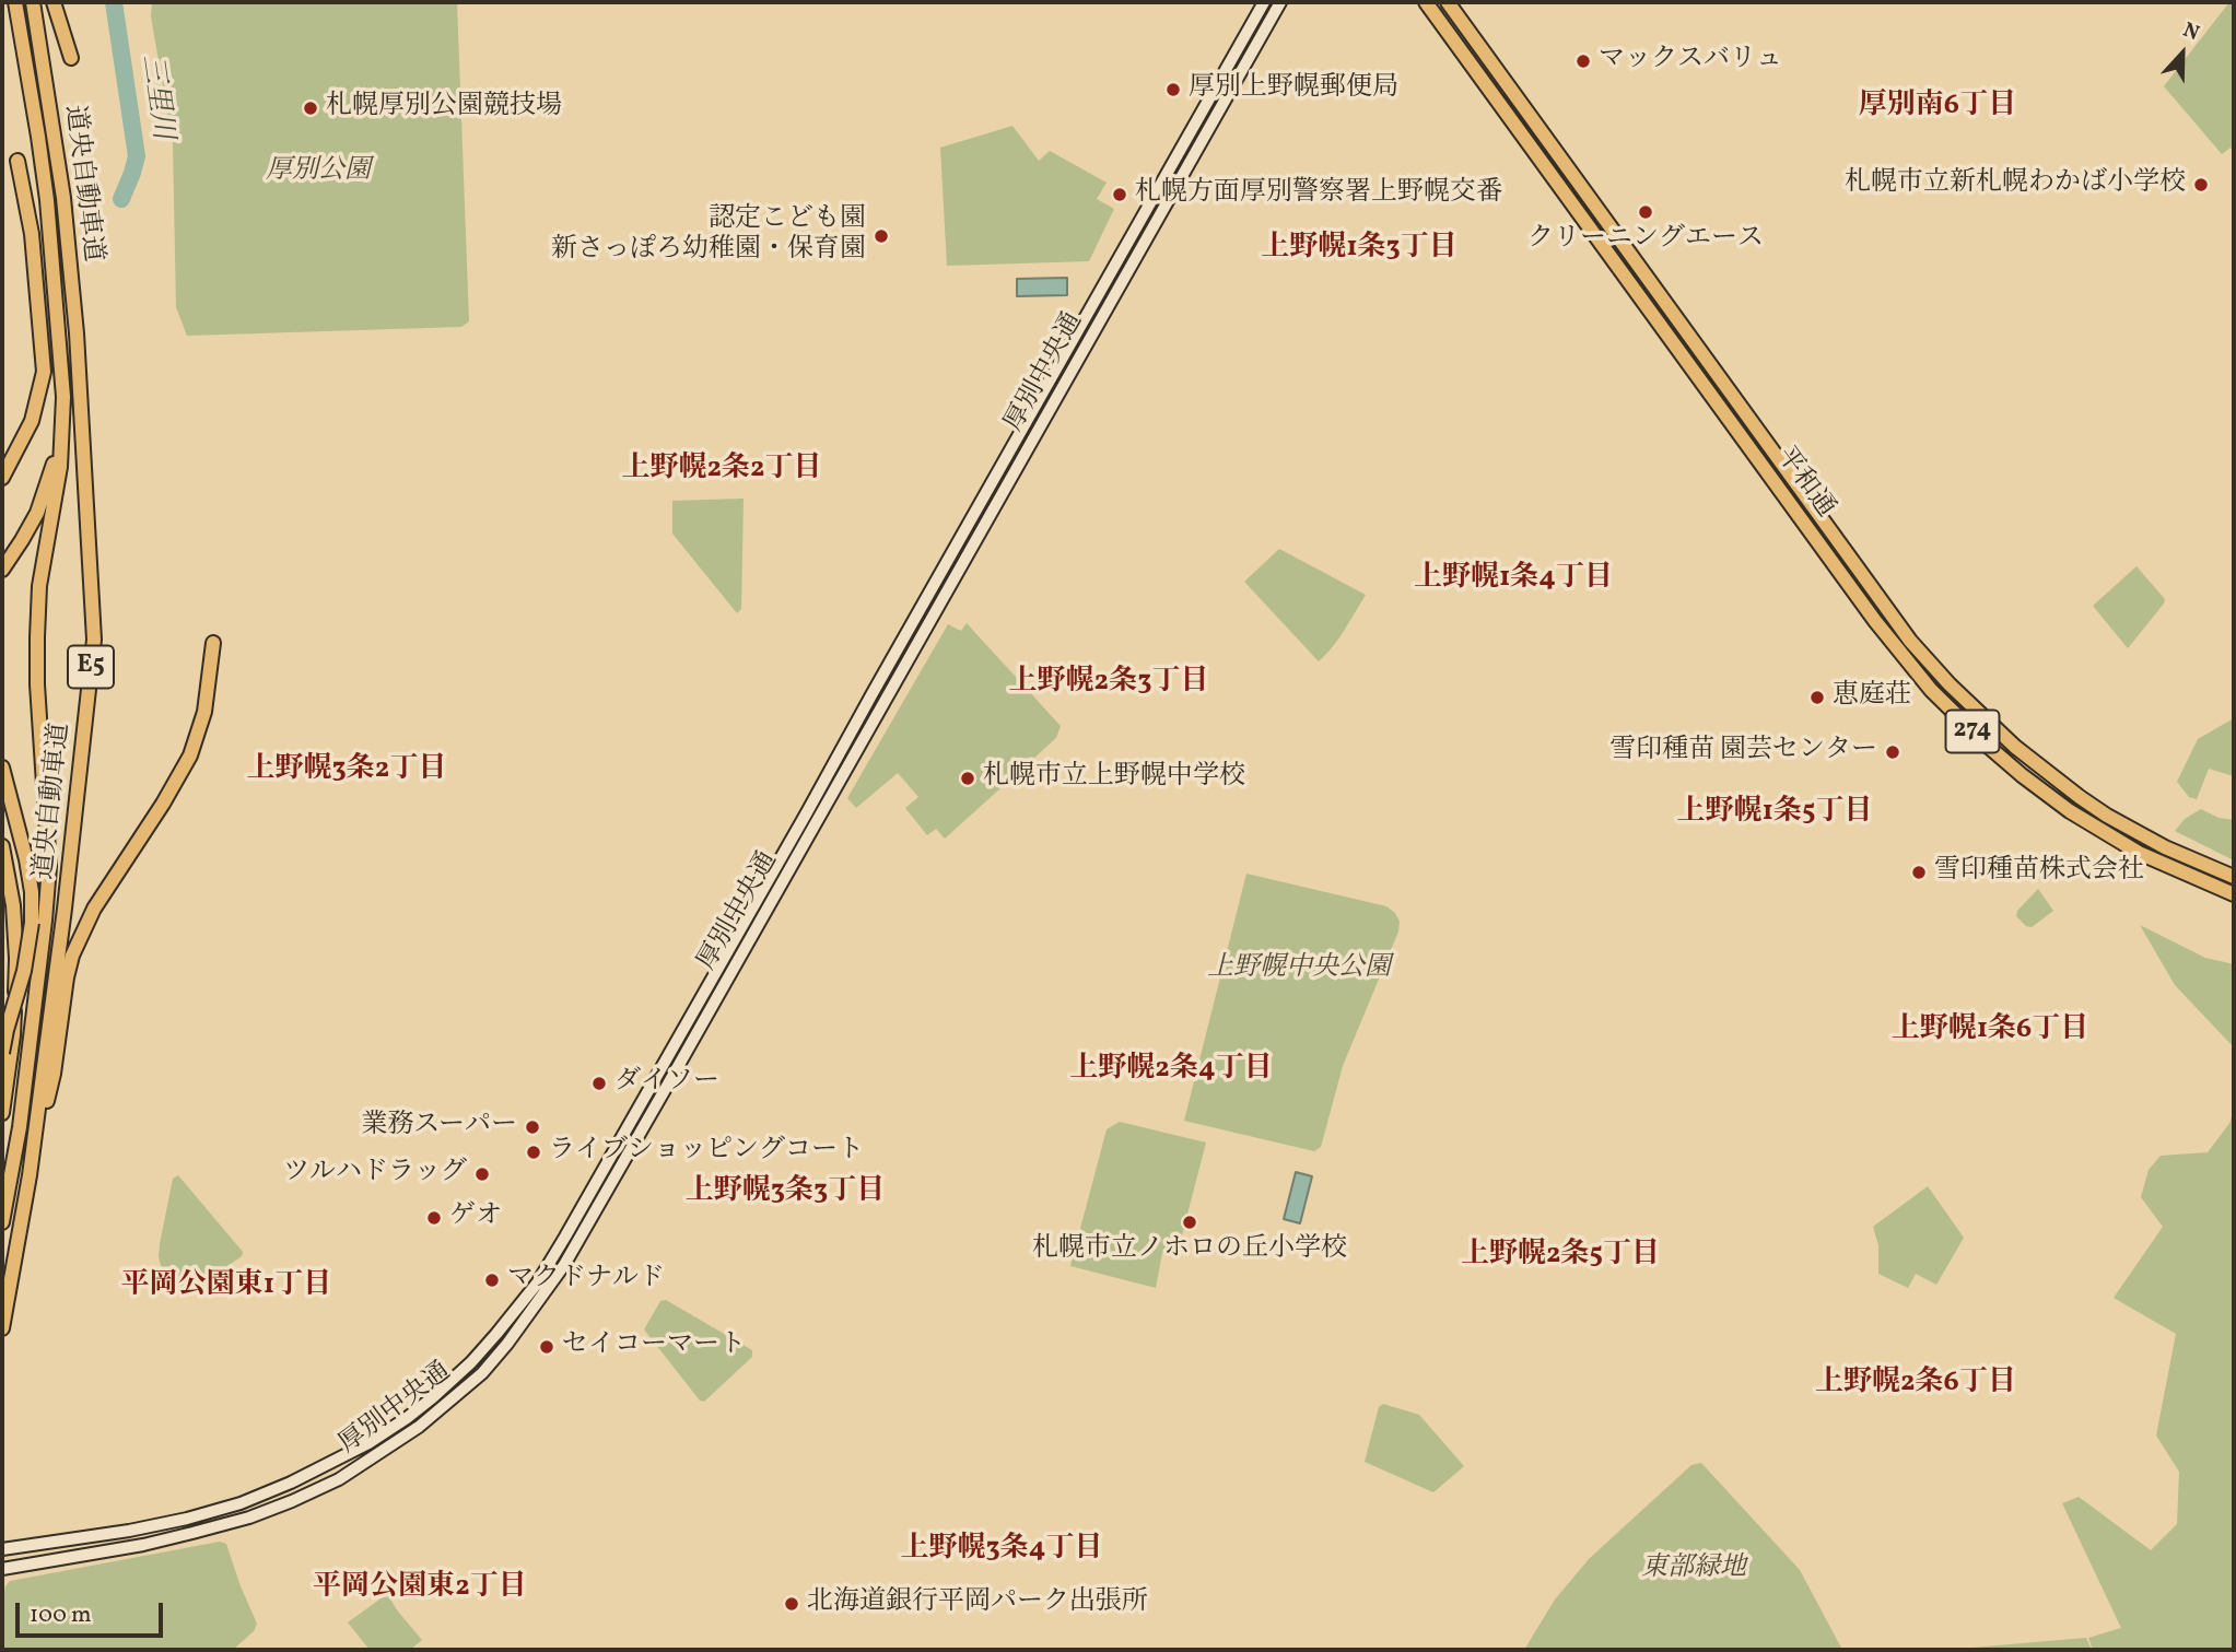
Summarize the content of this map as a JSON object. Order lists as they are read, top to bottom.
{
  "streets": {
    "highway": [
      "道央自動車道",
      "平和通",
      "E5",
      "274"
    ],
    "main road": ["厚別中央通"]
  },
  "districts": [
    "厚別南6丁目",
    "上野幌1条3丁目",
    "上野幌2条2丁目",
    "上野幌1条4丁目",
    "上野幌2条3丁目",
    "上野幌3条2丁目",
    "上野幌1条5丁目",
    "上野幌1条6丁目",
    "上野幌2条4丁目",
    "上野幌3条3丁目",
    "上野幌2条5丁目",
    "平岡公園東1丁目",
    "上野幌2条6丁目",
    "上野幌3条4丁目",
    "平岡公園東2丁目"
  ],
  "water": ["三里川"],
  "parks": ["厚別公園", "上野幌中央公園", "東部緑地"],
  "places": [
    "マックスバリュ",
    "厚別上野幌郵便局",
    "札幌厚別公園競技場",
    "札幌市立新札幌わかば小学校",
    "札幌方面厚別警察署上野幌交番",
    "クリーニングエース",
    "認定こども園 新さっぽろ幼稚園・保育園",
    "恵庭荘",
    "雪印種苗 園芸センター",
    "札幌市立上野幌中学校",
    "雪印種苗株式会社",
    "ダイソー",
    "業務スーパー",
    "ライブショッピングコート",
    "ツルハドラッグ",
    "ゲオ",
    "札幌市立ノホロの丘小学校",
    "マクドナルド",
    "セイコーマート",
    "北海道銀行平岡パーク出張所"
  ],
  "scale_bar": "100 m",
  "north": "top"
}
